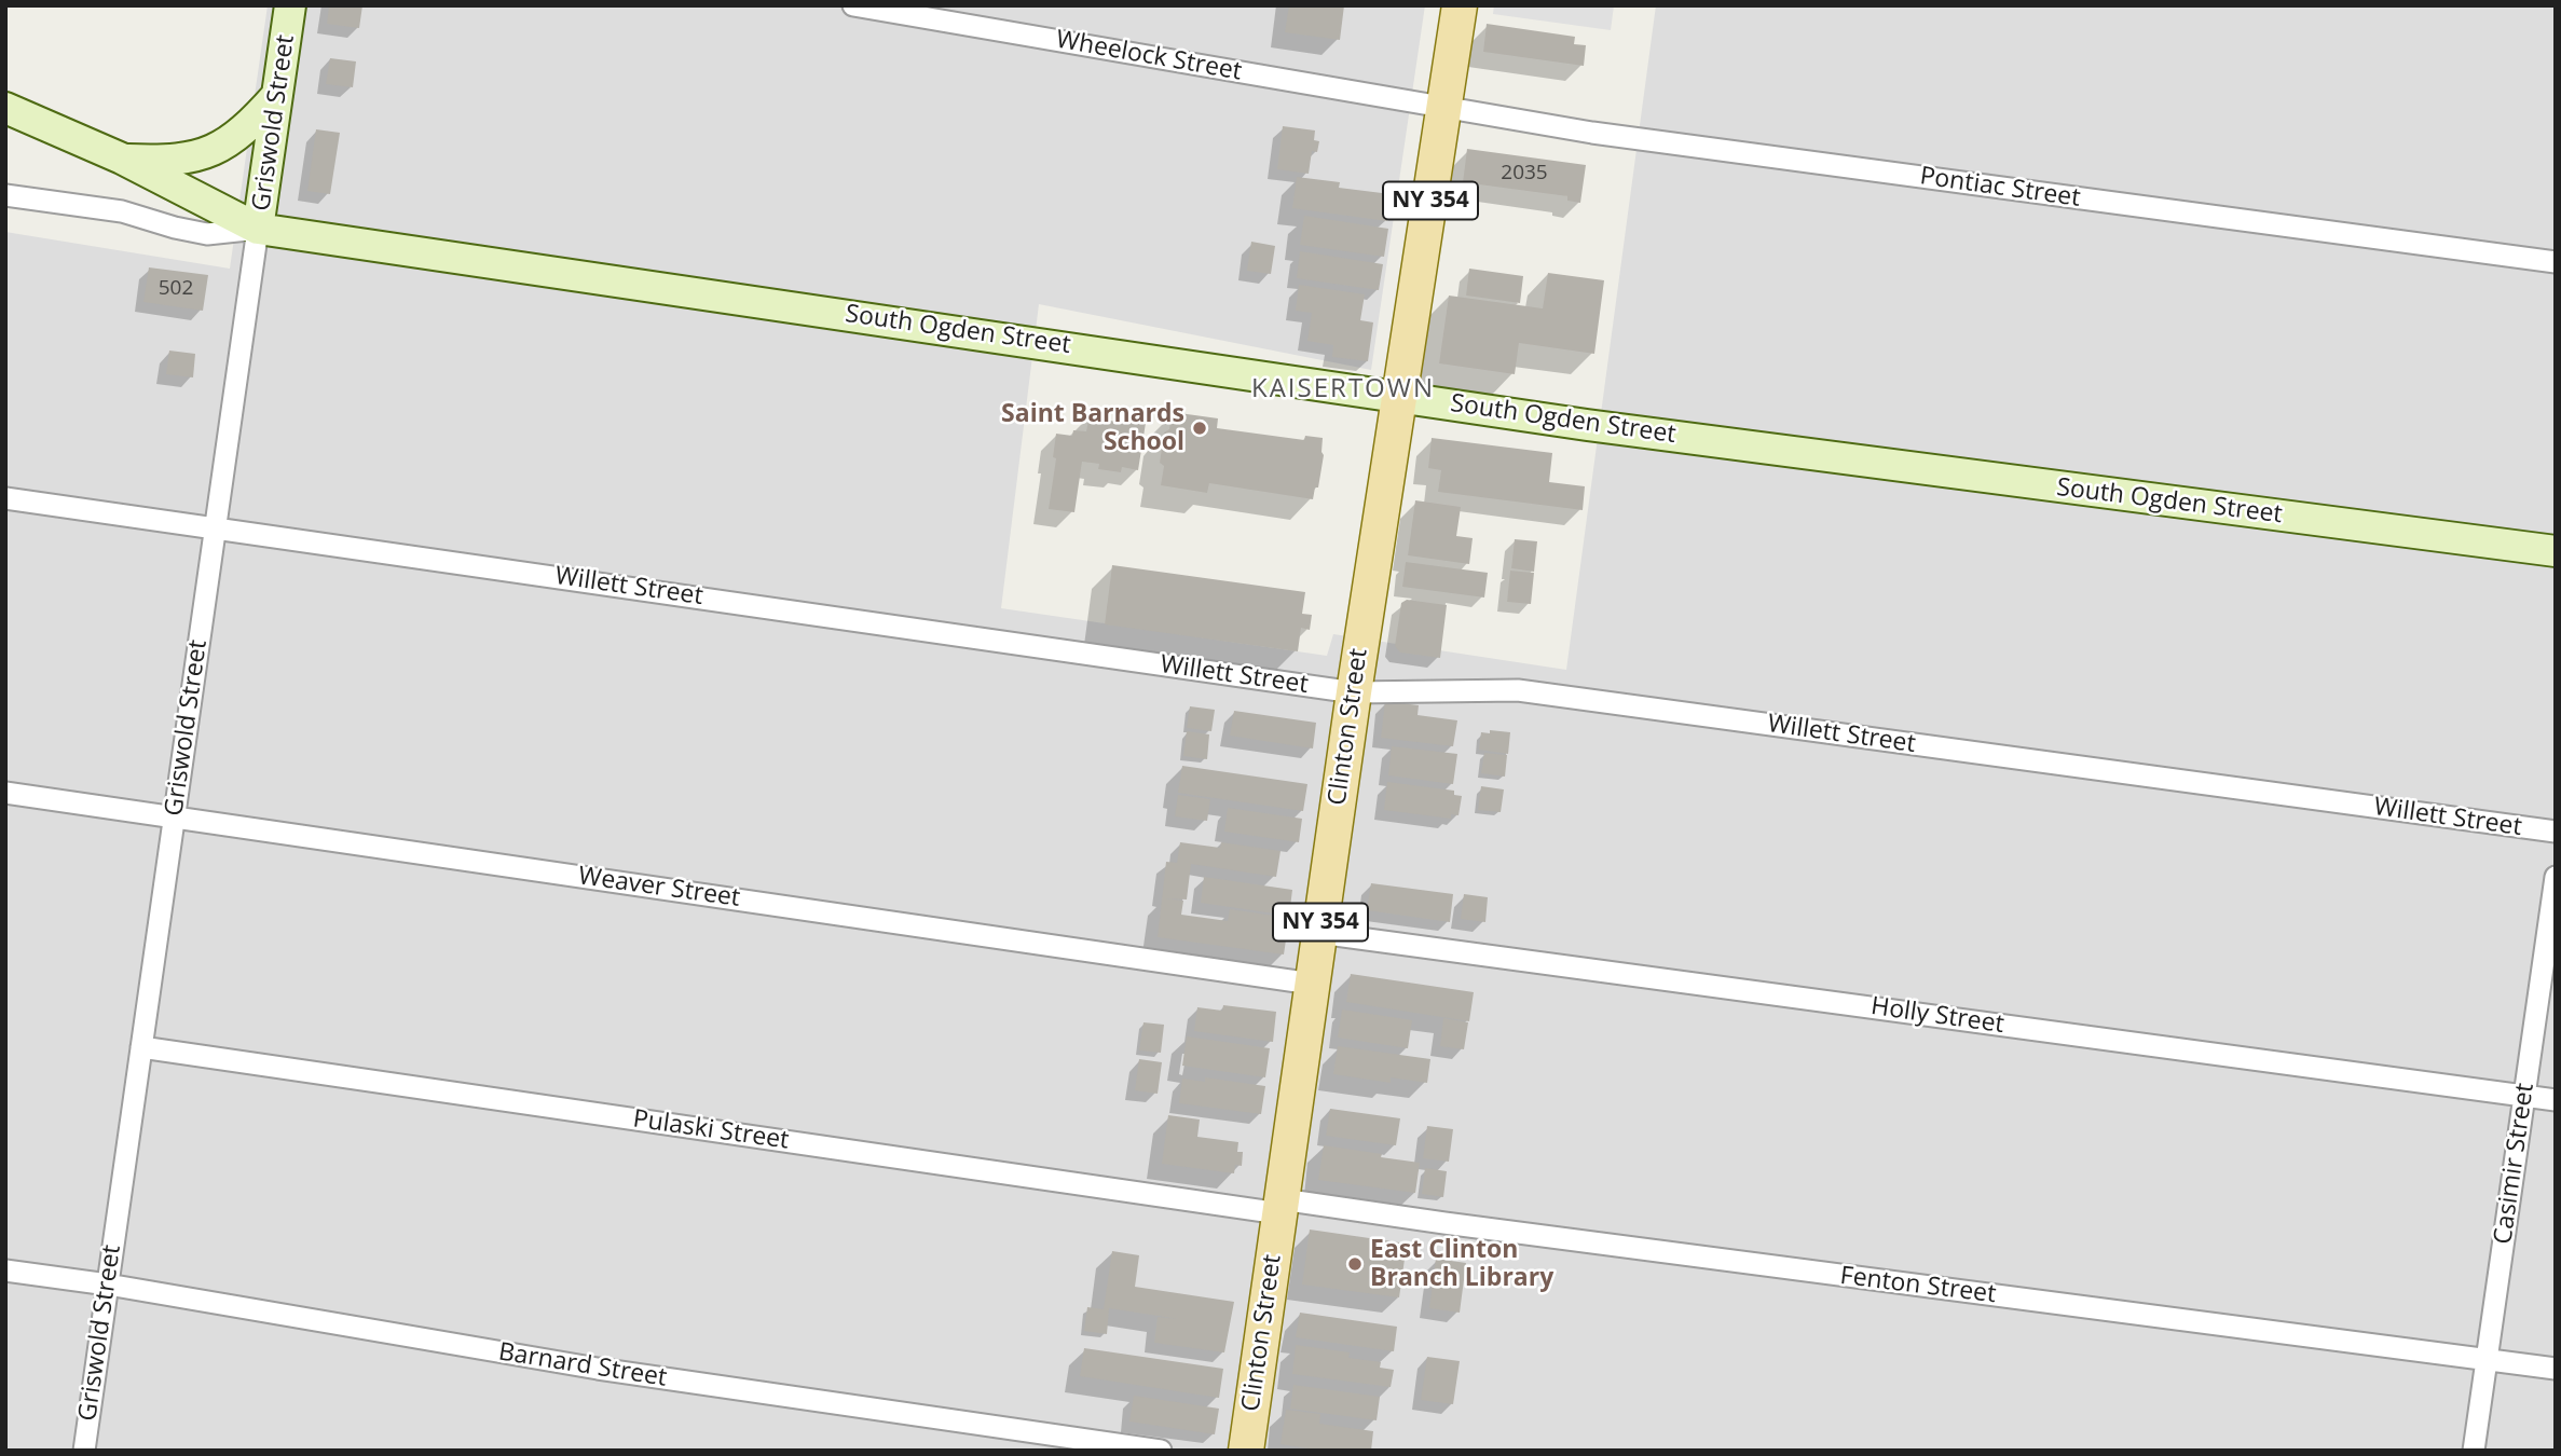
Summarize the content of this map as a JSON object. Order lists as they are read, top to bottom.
{
  "streets": {
    "main road": ["NY 354", "Clinton Street"],
    "street": [
      "Wheelock Street",
      "Griswold Street",
      "Pontiac Street",
      "South Ogden Street",
      "Willett Street",
      "Weaver Street",
      "Holly Street",
      "Pulaski Street",
      "Casimir Street",
      "Fenton Street",
      "Barnard Street"
    ]
  },
  "crossings": [
    ["Wheelock Street", "Pontiac Street"],
    ["Wheelock Street", "Clinton Street"],
    ["Griswold Street", "South Ogden Street"],
    ["Griswold Street", "Willett Street"],
    ["Griswold Street", "Weaver Street"],
    ["Griswold Street", "Pulaski Street"],
    ["Griswold Street", "Barnard Street"],
    ["Pontiac Street", "Clinton Street"],
    ["South Ogden Street", "Clinton Street"],
    ["Willett Street", "Clinton Street"],
    ["Clinton Street", "Weaver Street"],
    ["Clinton Street", "Holly Street"],
    ["Clinton Street", "Pulaski Street"],
    ["Clinton Street", "Fenton Street"],
    ["Holly Street", "Casimir Street"],
    ["Pulaski Street", "Fenton Street"],
    ["Casimir Street", "Fenton Street"]
  ],
  "districts": ["KAISERTOWN"],
  "places": ["Saint Barnards School", "East Clinton Branch Library"],
  "house_numbers": ["2035", "502"]
}
